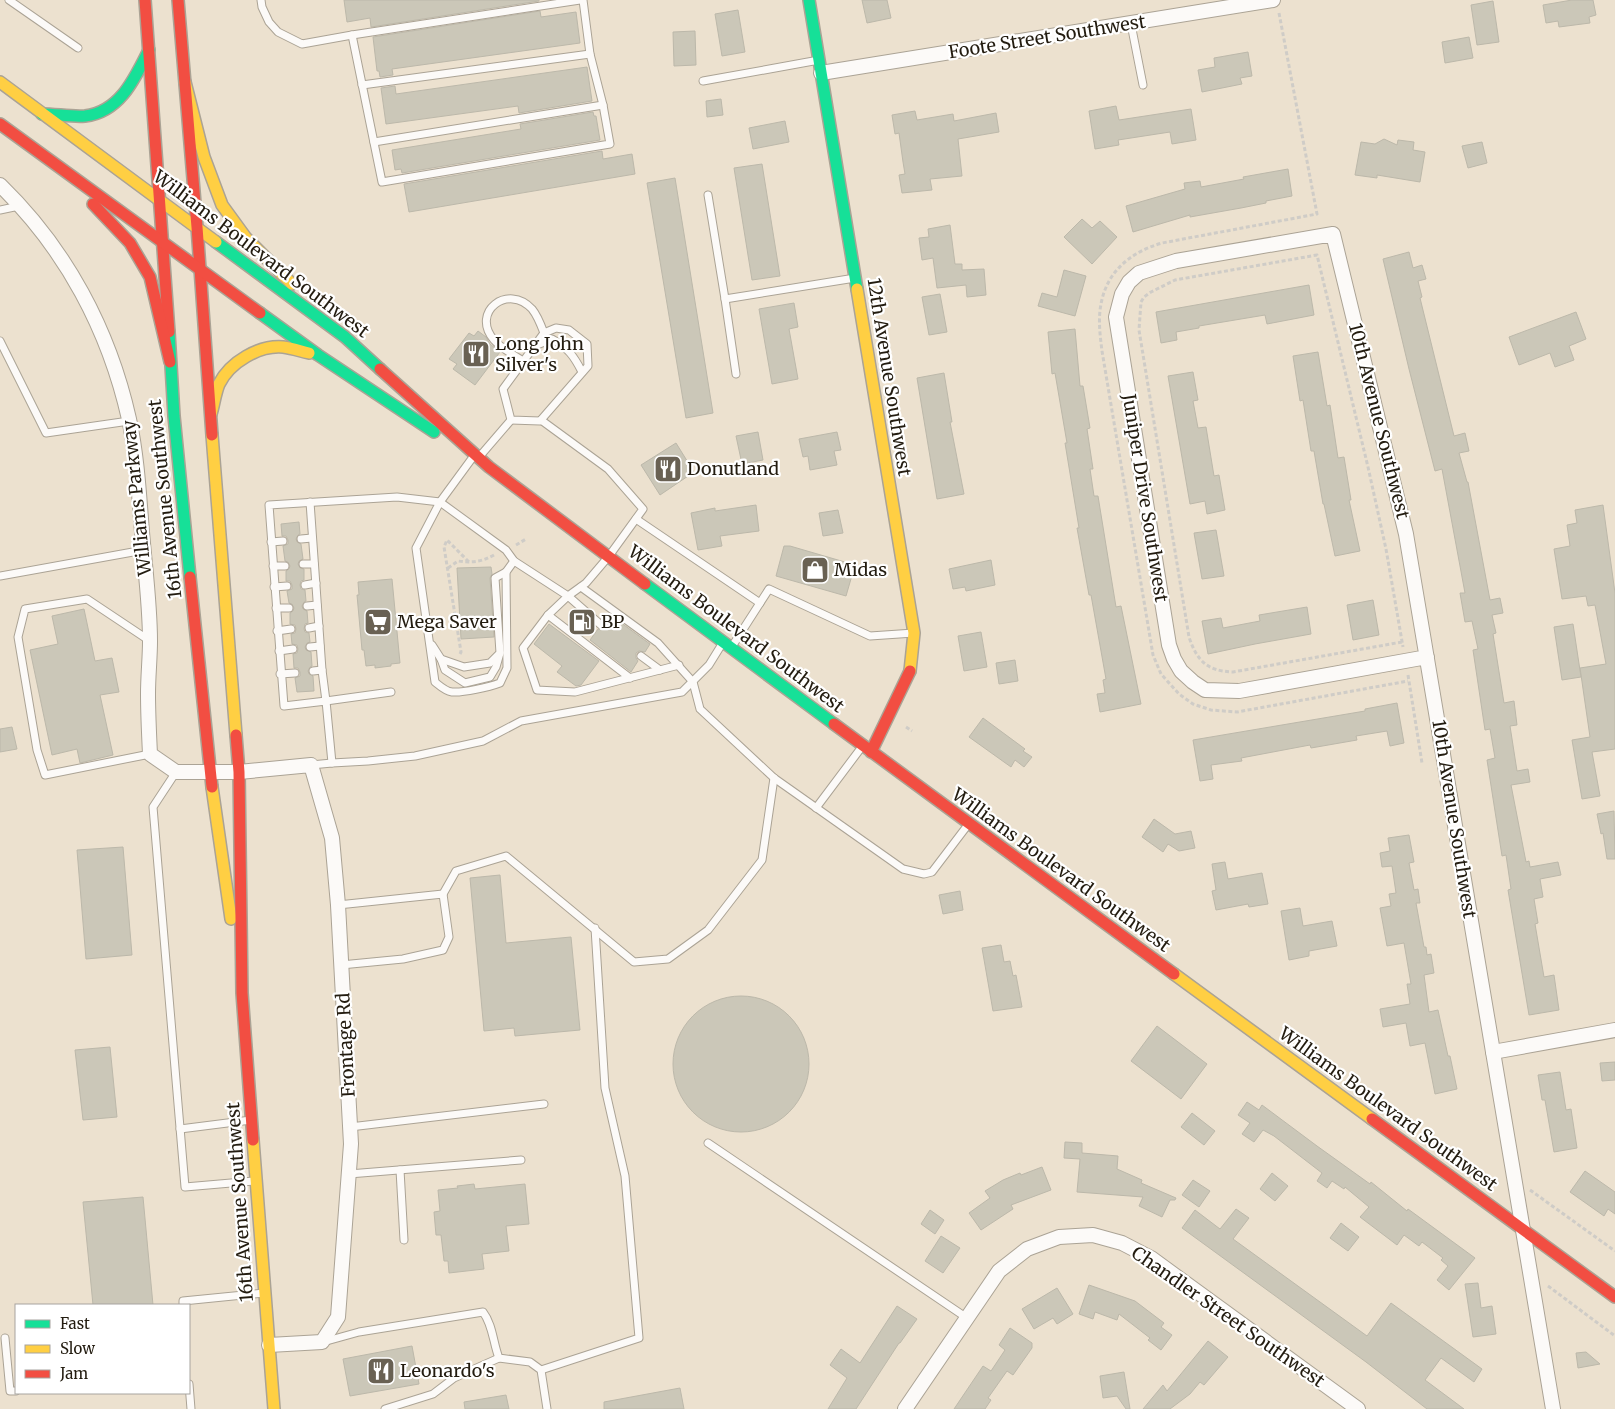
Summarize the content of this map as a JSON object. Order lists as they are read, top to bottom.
{
  "streets": {
    "main road": ["Williams Boulevard Southwest", "12th Avenue Southwest", "16th Avenue Southwest"],
    "street": [
      "Foote Street Southwest",
      "10th Avenue Southwest",
      "Williams Parkway",
      "Juniper Drive Southwest",
      "Frontage Rd",
      "Chandler Street Southwest"
    ]
  },
  "crossings": [
    ["Foote Street Southwest", "12th Avenue Southwest"],
    ["Williams Boulevard Southwest", "12th Avenue Southwest"],
    ["Williams Boulevard Southwest", "10th Avenue Southwest"],
    ["Williams Boulevard Southwest", "16th Avenue Southwest"],
    ["10th Avenue Southwest", "Juniper Drive Southwest"]
  ],
  "places": {
    "restaurant": ["Long John Silver's", "Donutland", "Leonardo's"],
    "shop": ["Midas"],
    "supermarket": ["Mega Saver"],
    "fuel station": ["BP"]
  },
  "legend": ["Fast", "Slow", "Jam"]
}
